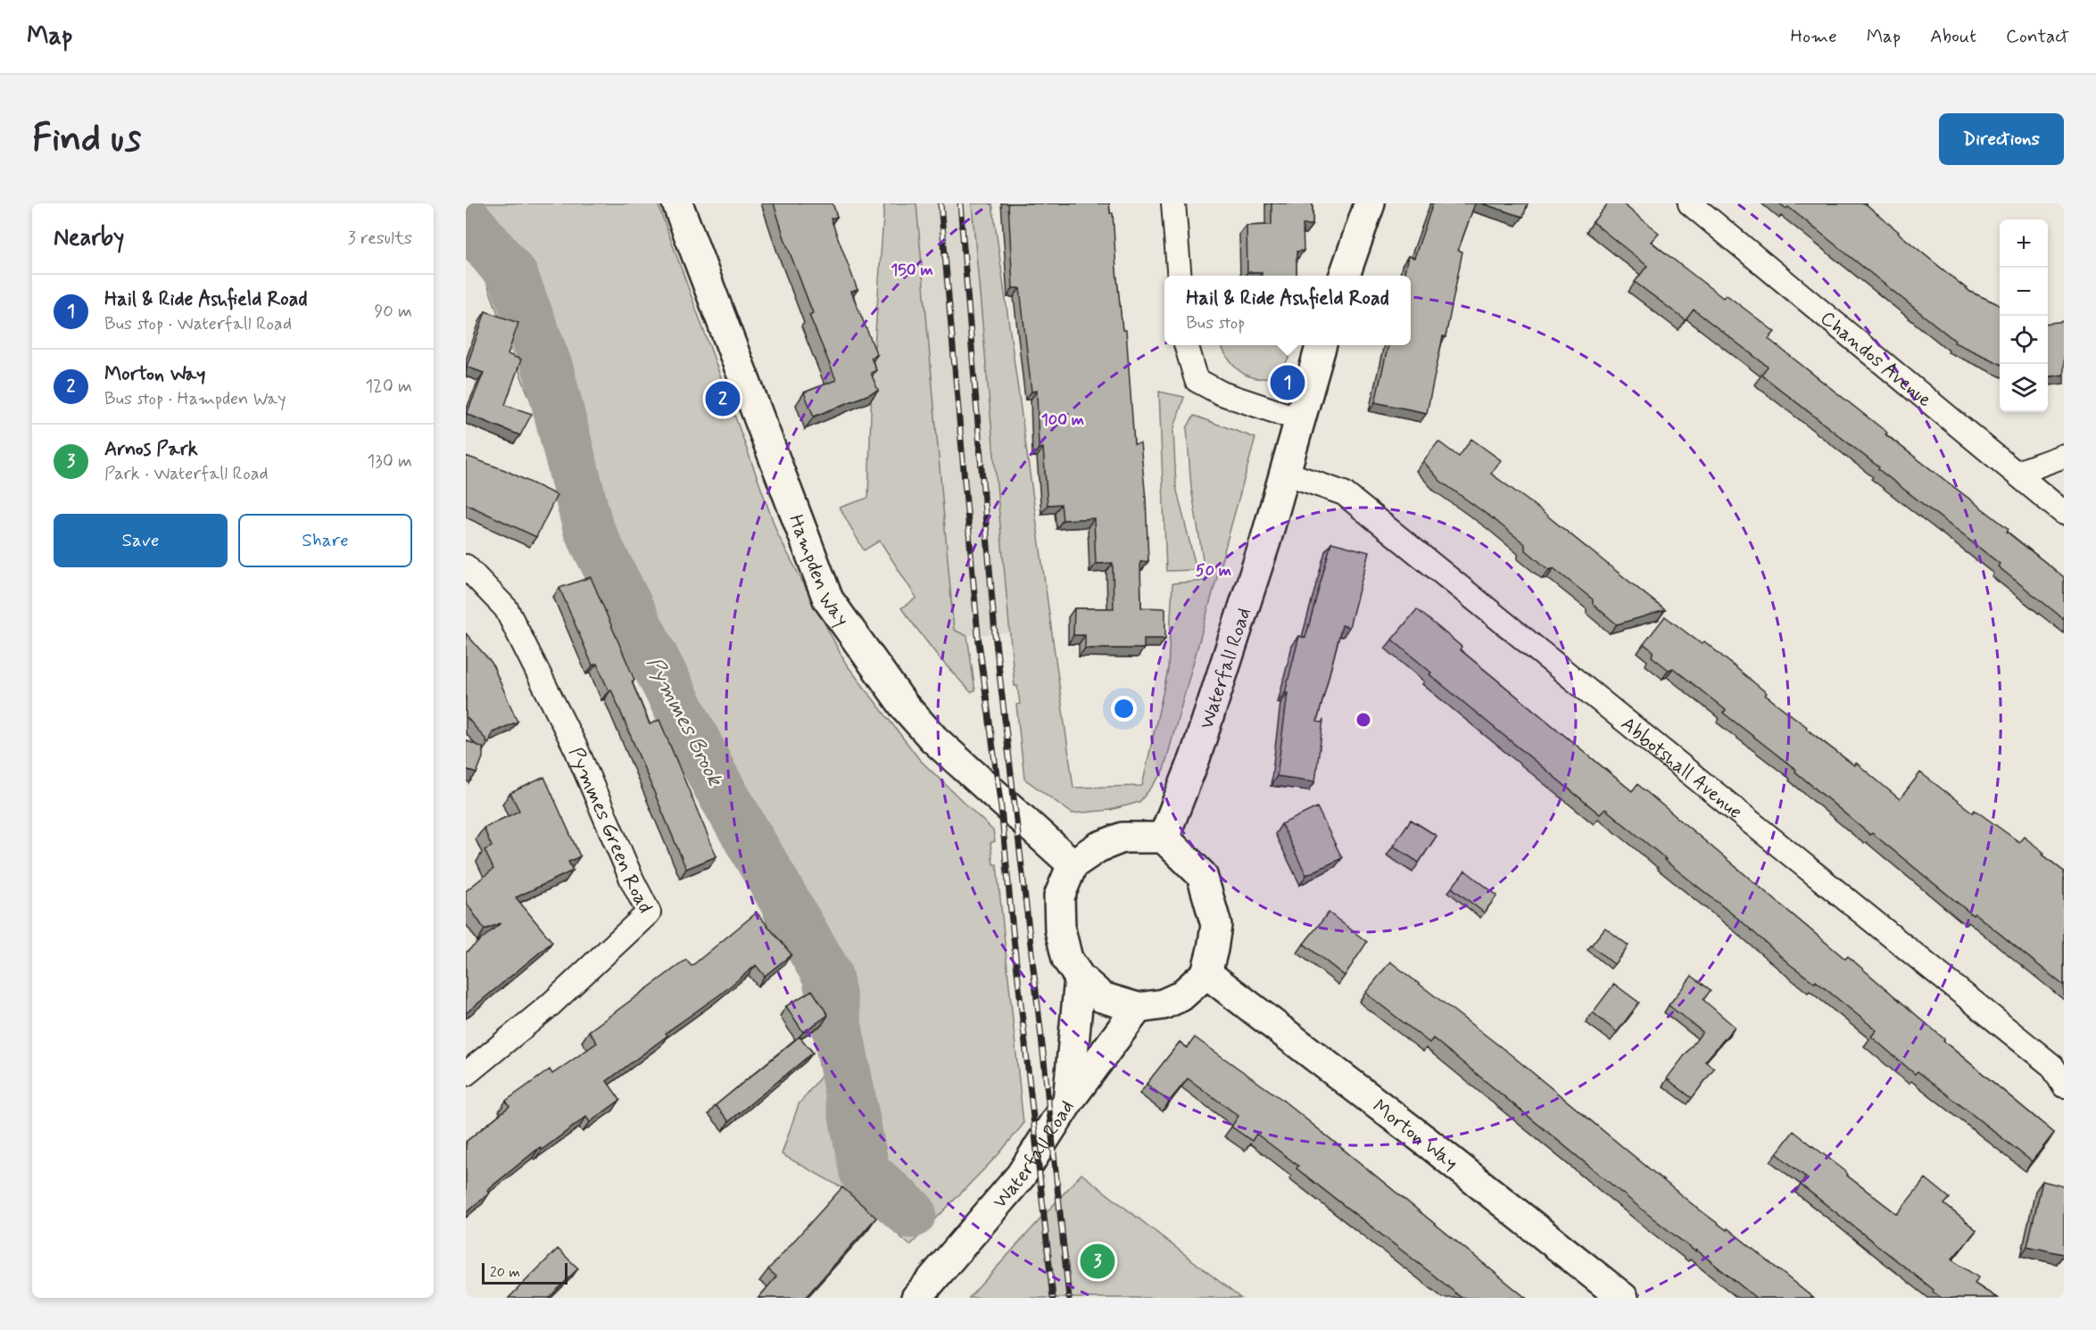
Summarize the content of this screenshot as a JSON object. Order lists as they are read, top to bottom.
{
  "streets": {
    "main road": ["Hampden Way", "Waterfall Road", "Morton Way"],
    "street": ["Chandos Avenue", "Abbotshall Avenue", "Pymmes Green Road"]
  },
  "crossings": [
    ["Hampden Way", "Waterfall Road"],
    ["Hampden Way", "Morton Way"],
    ["Waterfall Road", "Abbotshall Avenue"],
    ["Waterfall Road", "Morton Way"]
  ],
  "water": ["Pymmes Brook"],
  "scale_bar": "20 m",
  "page": {
    "header": "Map",
    "nav": [
      "Home",
      "Map",
      "About",
      "Contact"
    ],
    "buttons": [
      "Directions",
      ["Save", "Share"]
    ],
    "title": "Find us",
    "heading": ["Nearby", "3 results"],
    "map_buttons": ["+", "−"],
    "list": [
      {
        "mark": "1",
        "name": "Hail & Ride Ashfield Road",
        "note": "Bus stop · Waterfall Road",
        "value": "90 m"
      },
      {
        "mark": "2",
        "name": "Morton Way",
        "note": "Bus stop · Hampden Way",
        "value": "120 m"
      },
      {
        "mark": "3",
        "name": "Arnos Park",
        "note": "Park · Waterfall Road",
        "value": "130 m"
      }
    ],
    "popup": ["Hail & Ride Ashfield Road", "Bus stop"],
    "pins": ["1", "2", "3"],
    "scale": "20 m"
  },
  "rings": ["150 m", "100 m", "50 m"]
}
